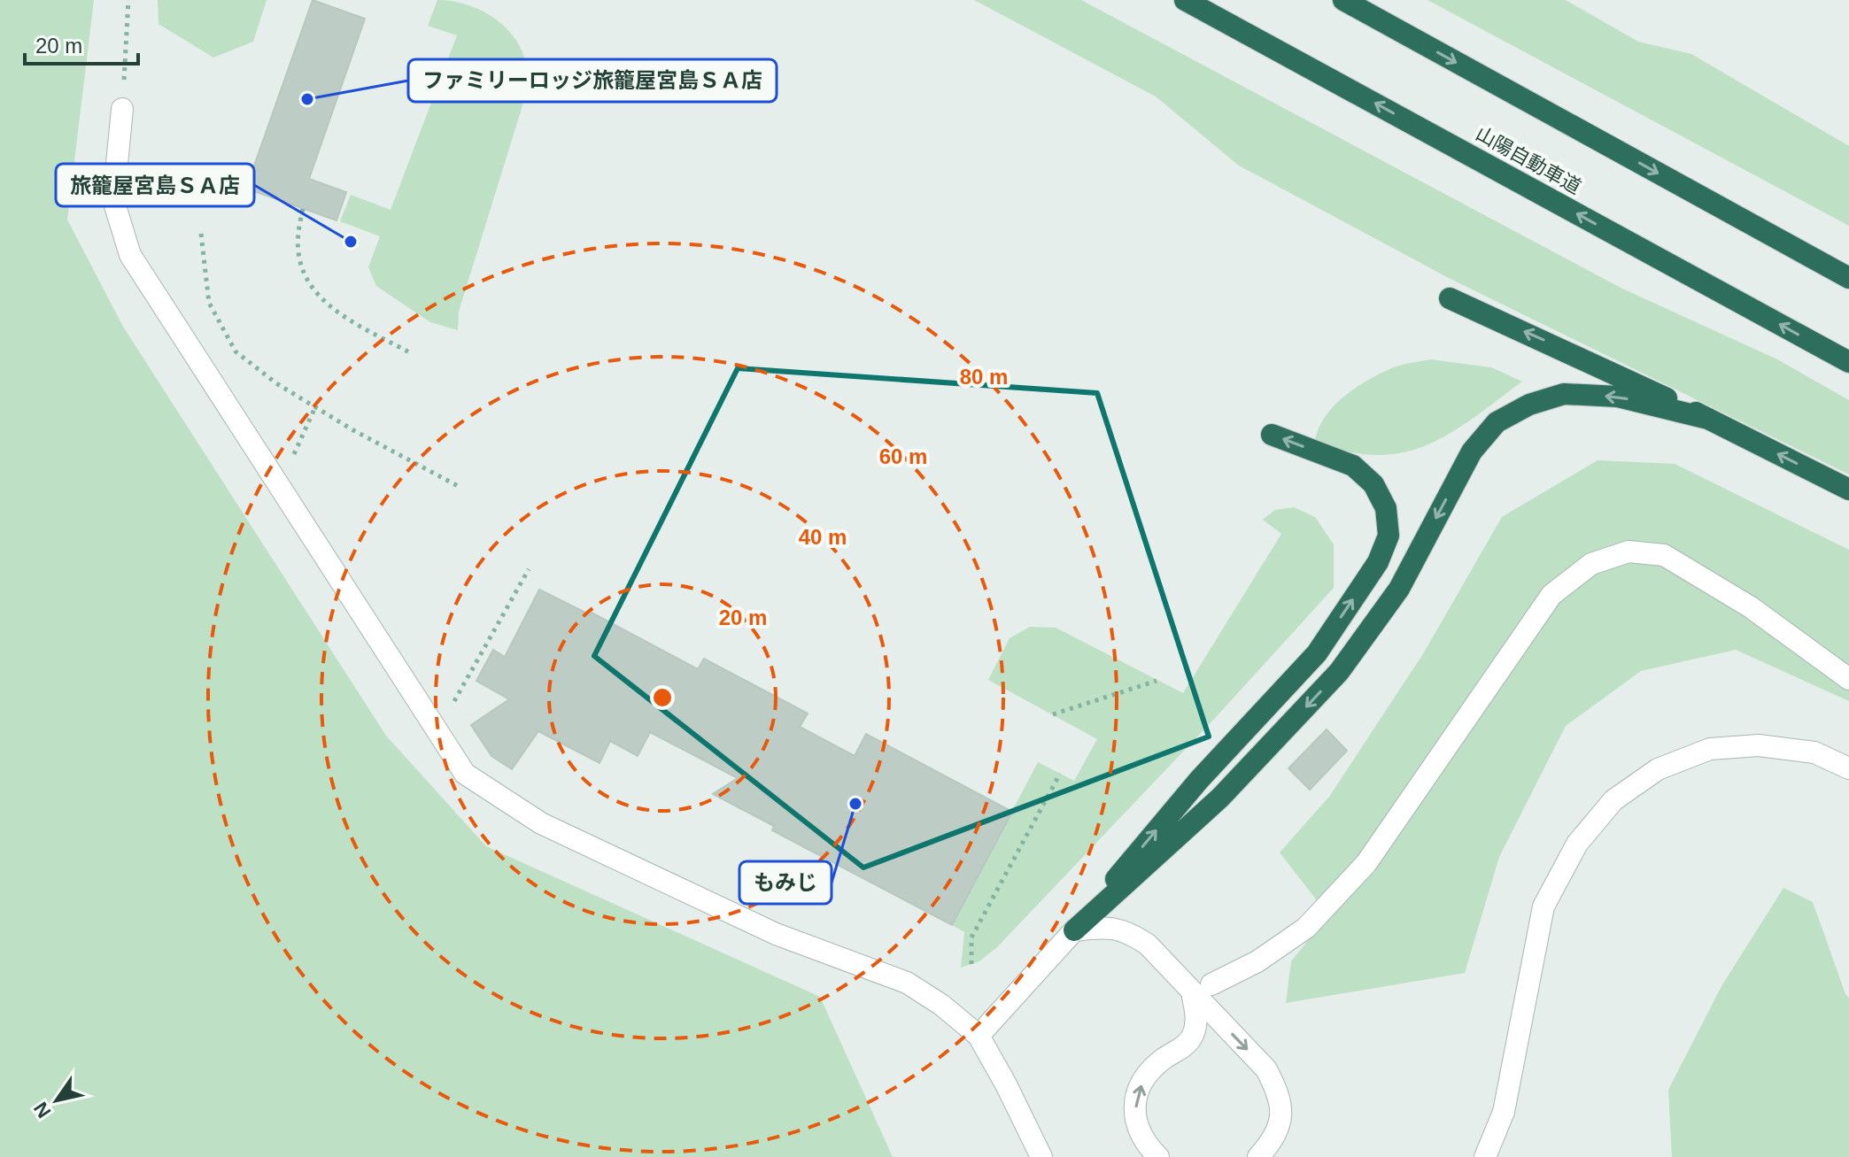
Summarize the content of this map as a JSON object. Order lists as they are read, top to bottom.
{
  "streets": {
    "highway": ["山陽自動車道"]
  },
  "places": ["ファミリーロッジ旅籠屋宮島ＳＡ店", "旅籠屋宮島ＳＡ店", "もみじ"],
  "scale_bar": "20 m",
  "north": "bottom left",
  "rings": [
    "80 m",
    "60 m",
    "40 m",
    "20 m"
  ]
}
